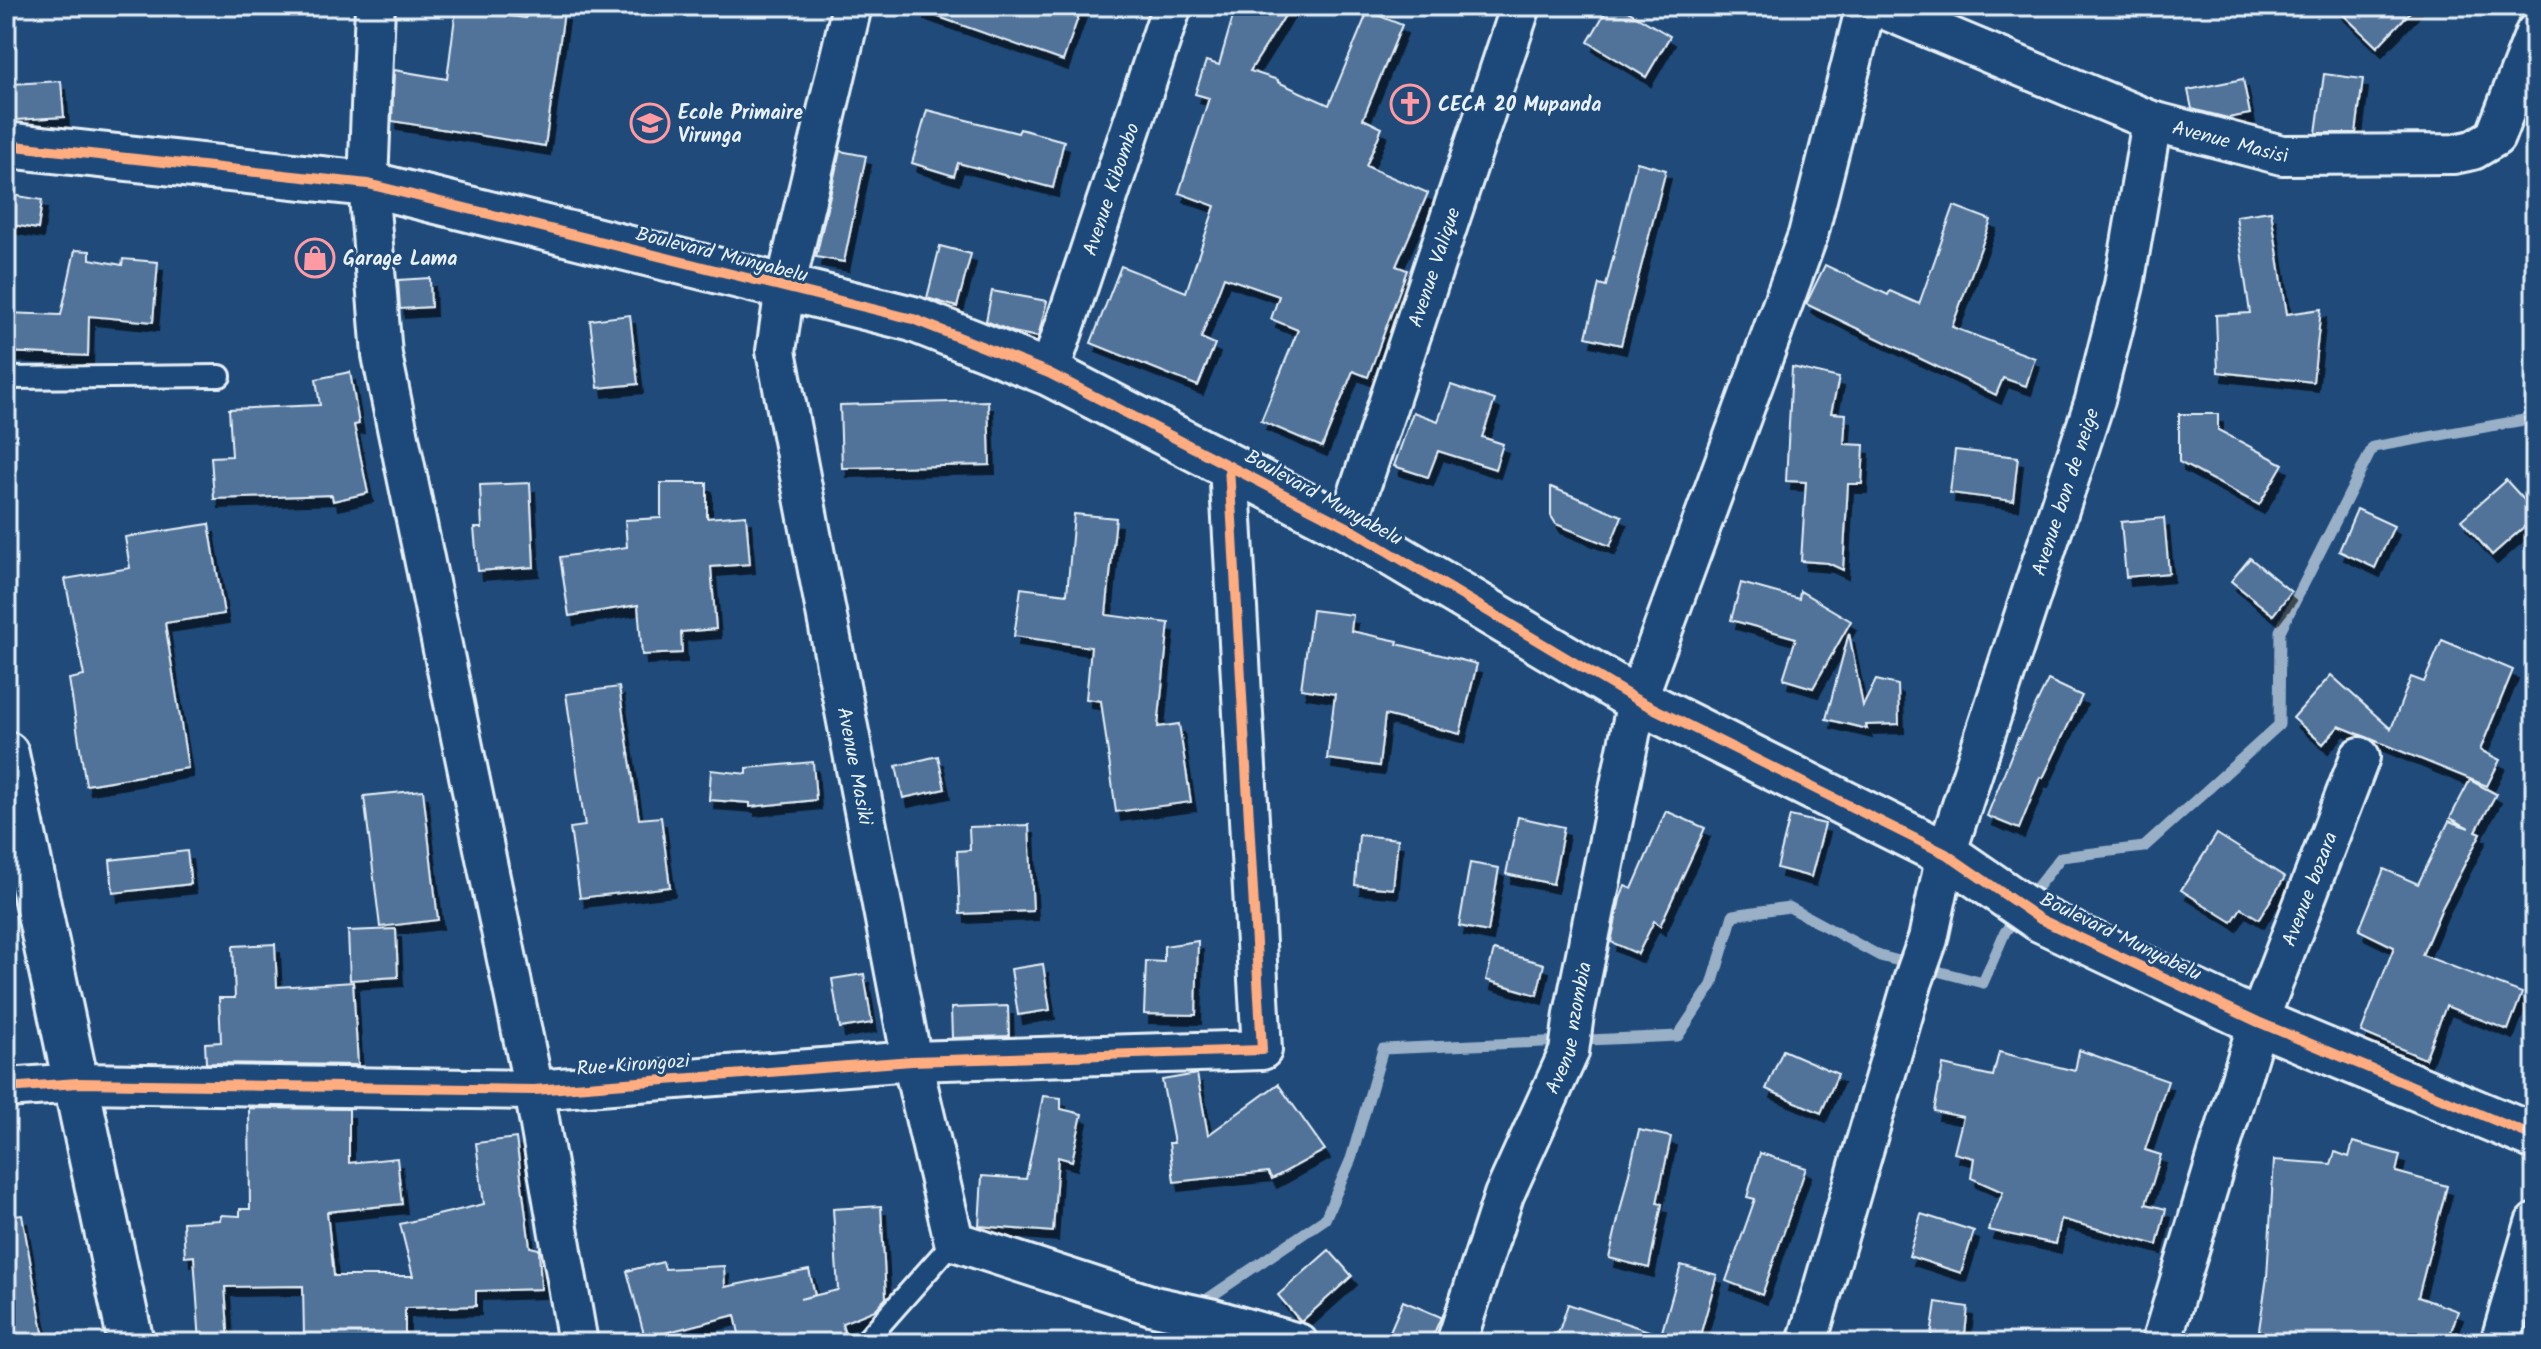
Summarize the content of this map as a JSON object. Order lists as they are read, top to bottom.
{
  "streets": {
    "main road": ["Boulevard Munyabelu"],
    "street": [
      "Avenue Masisi",
      "Avenue Kibombo",
      "Avenue Valique",
      "Avenue bon de neige",
      "Avenue Masiki",
      "Avenue bozara",
      "Avenue nzombia",
      "Rue Kirongozi"
    ]
  },
  "crossings": [
    ["Avenue Masisi", "Avenue bon de neige"],
    ["Avenue Kibombo", "Boulevard Munyabelu"],
    ["Boulevard Munyabelu", "Avenue Valique"],
    ["Boulevard Munyabelu", "Avenue bon de neige"],
    ["Boulevard Munyabelu", "Avenue Masiki"],
    ["Boulevard Munyabelu", "Avenue bozara"],
    ["Boulevard Munyabelu", "Avenue nzombia"],
    ["Boulevard Munyabelu", "Rue Kirongozi"],
    ["Avenue Masiki", "Rue Kirongozi"]
  ],
  "places": {
    "church": ["CECA 20 Mupanda"],
    "school or university": ["Ecole Primaire Virunga"],
    "shop": ["Garage Lama"]
  }
}
